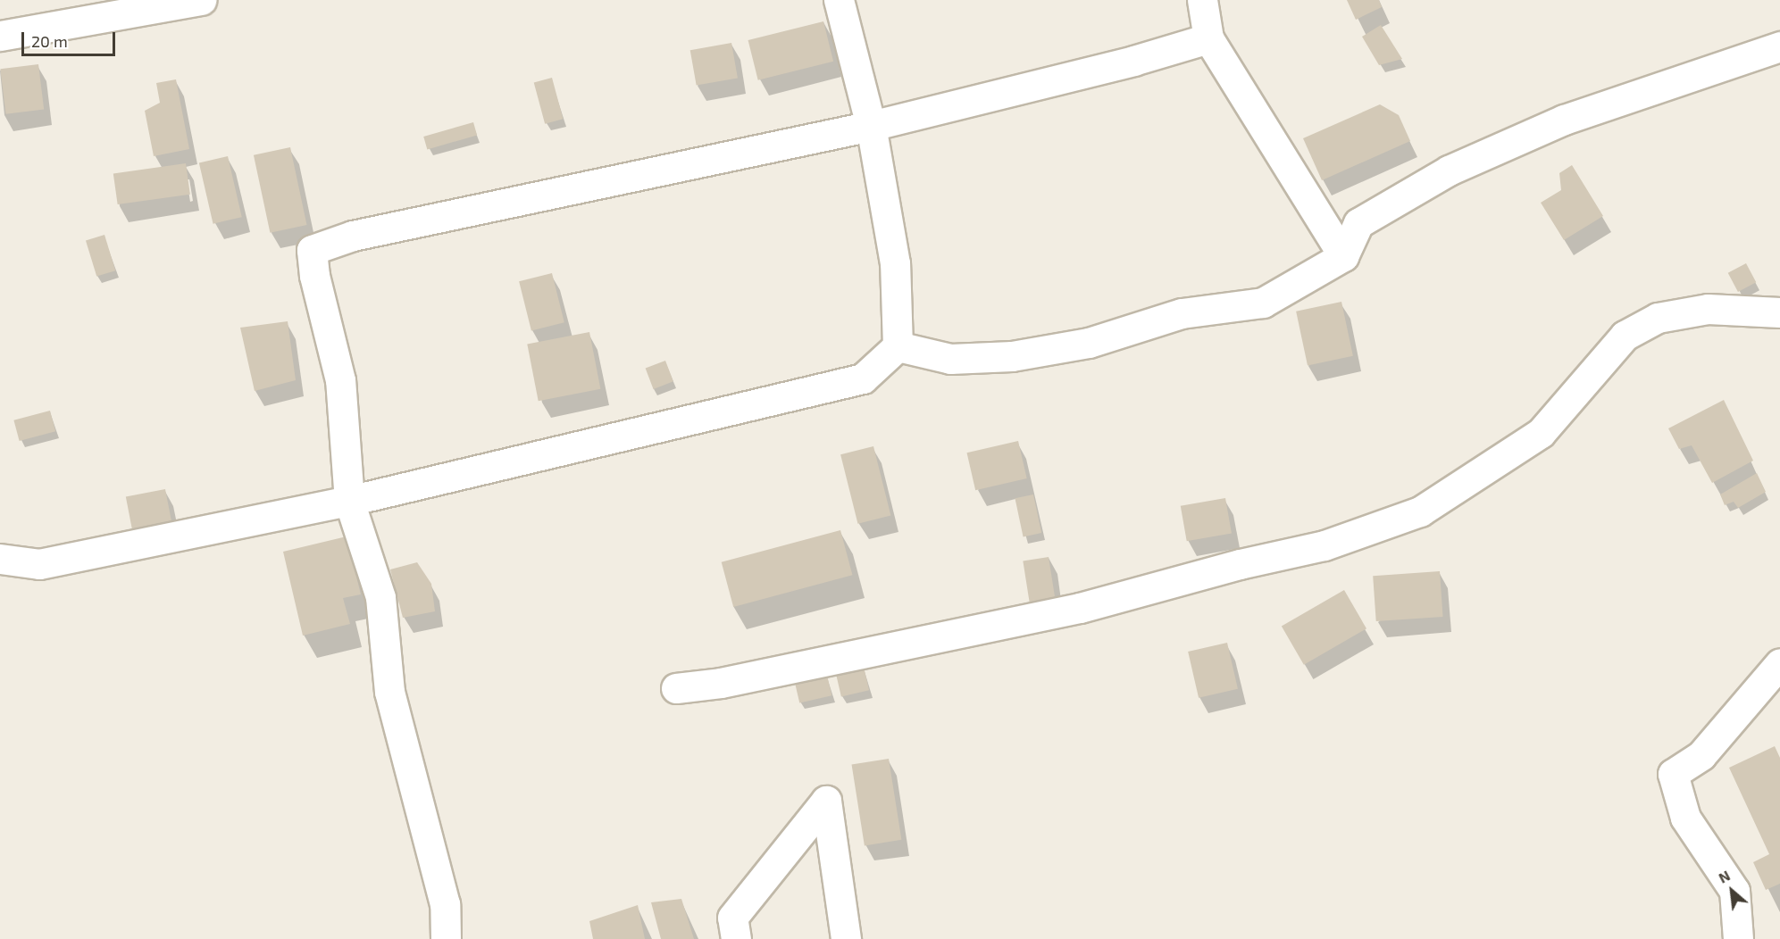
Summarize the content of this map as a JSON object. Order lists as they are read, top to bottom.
{
  "scale_bar": "20 m",
  "north": "top left"
}
